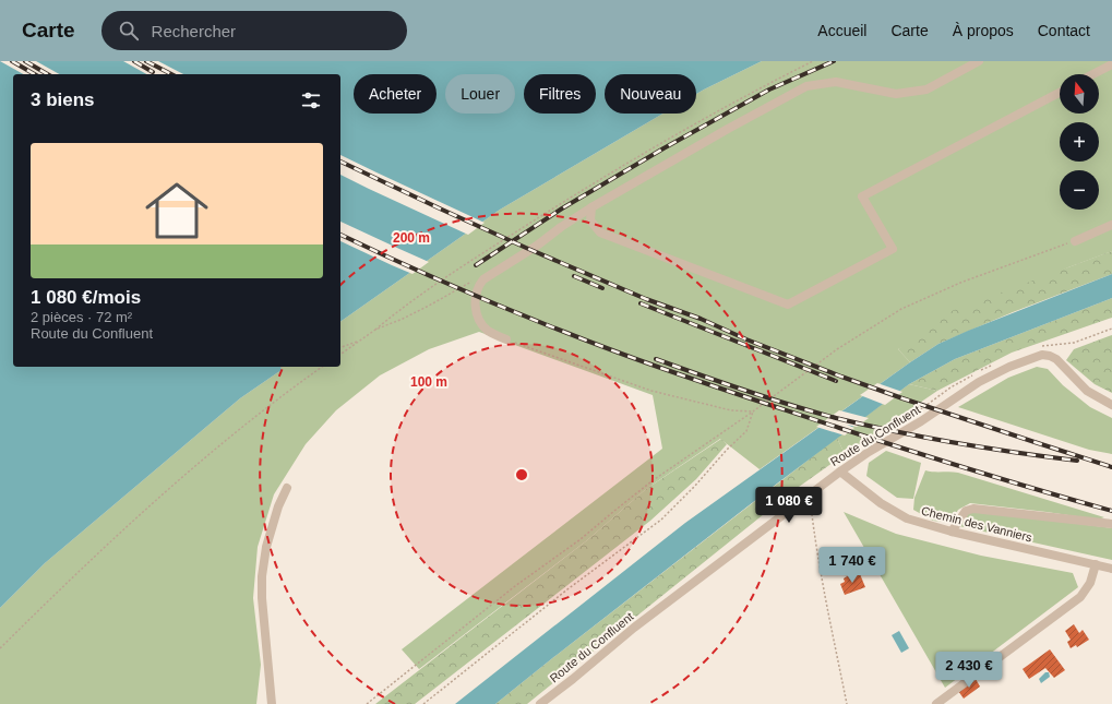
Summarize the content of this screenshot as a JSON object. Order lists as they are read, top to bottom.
{
  "streets": {
    "street": ["Route du Confluent", "Chemin des Vanniers"]
  },
  "crossings": [
    ["Route du Confluent", "Chemin des Vanniers"]
  ],
  "north": "top",
  "page": {
    "header": "Carte",
    "search": "Rechercher",
    "nav": [
      "Accueil",
      "Carte",
      "À propos",
      "Contact"
    ],
    "map_buttons": ["+", "−"],
    "chip": [
      "Acheter",
      "Louer",
      "Filtres",
      "Nouveau"
    ],
    "heading": "3 biens",
    "list": [
      {
        "name": "1 080 €/mois",
        "note": "2 pièces · 72 m² · Route du Confluent"
      }
    ],
    "price": ["1 080 €", "1 740 €", "2 430 €"]
  },
  "rings": ["200 m", "100 m"]
}
